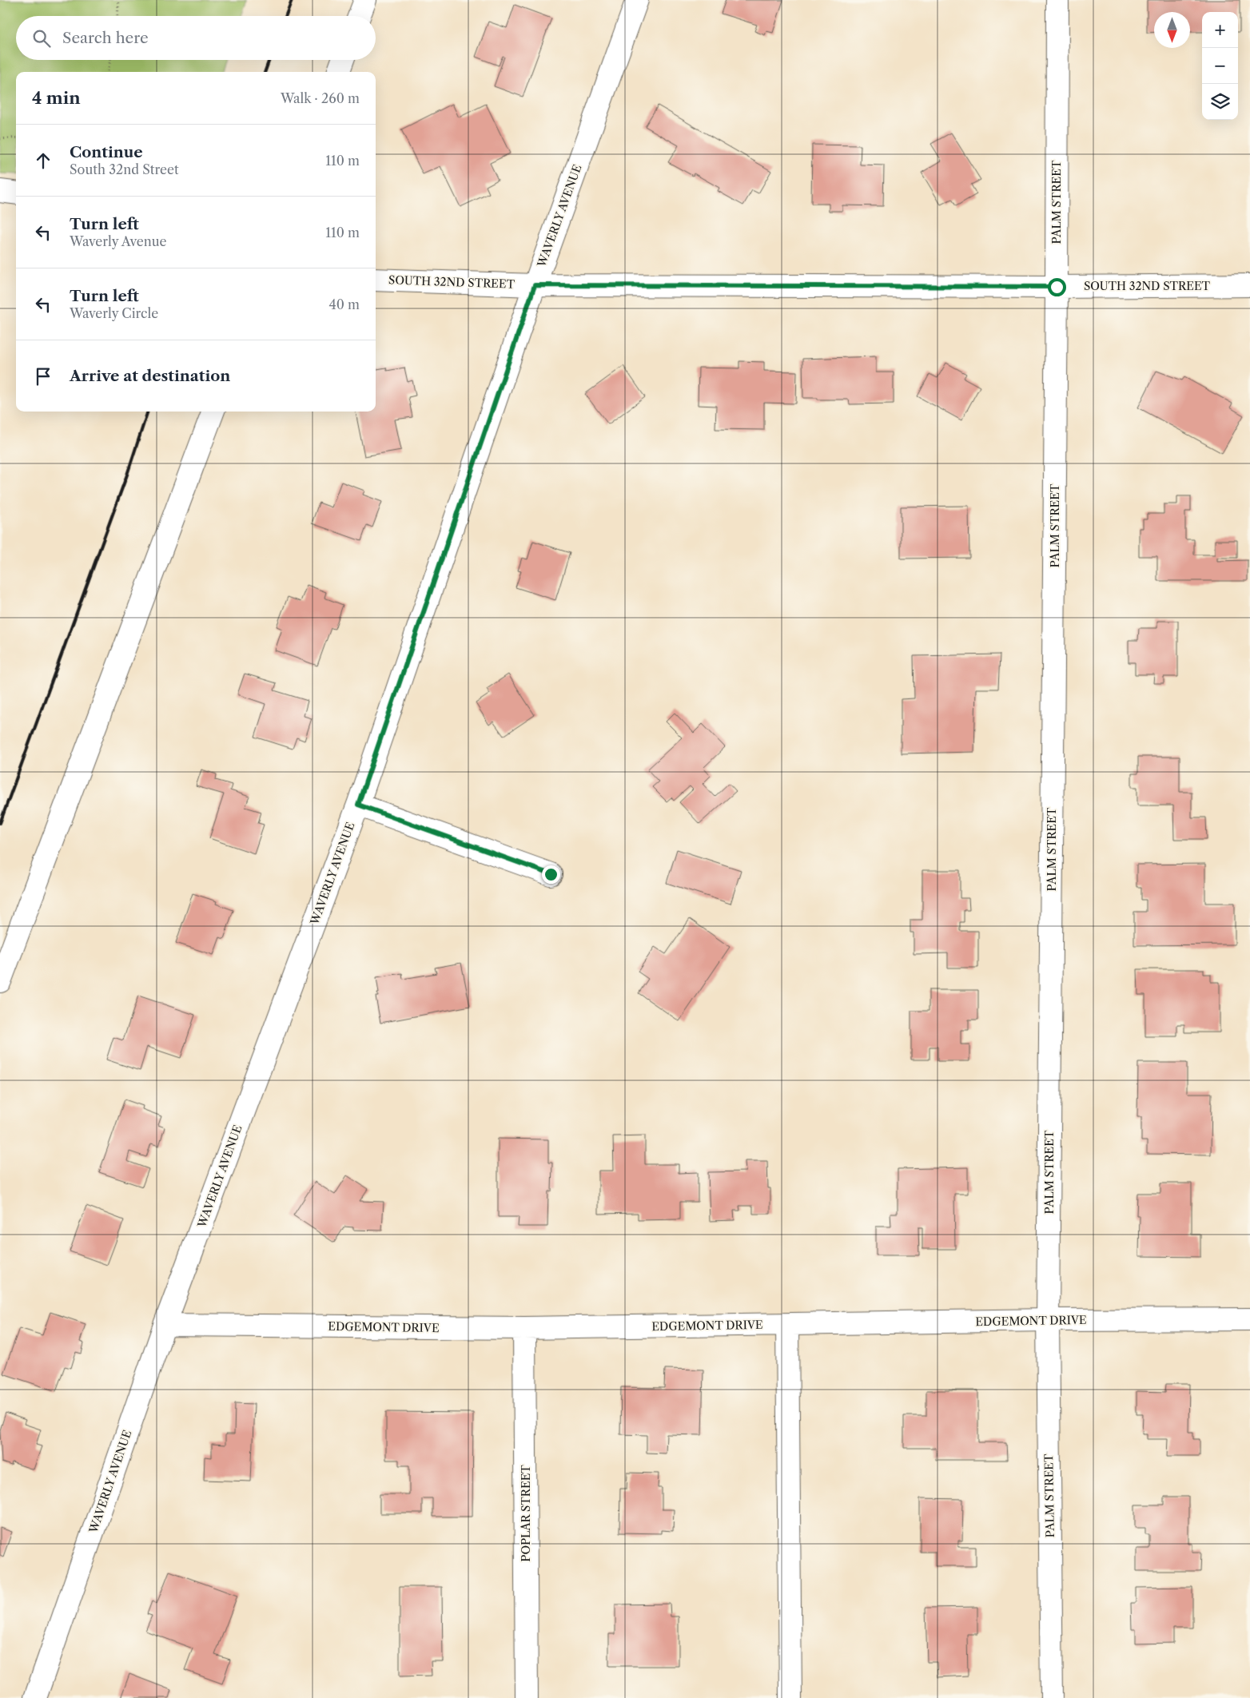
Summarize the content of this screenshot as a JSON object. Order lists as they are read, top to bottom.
{
  "streets": {
    "street": [
      "PALM STREET",
      "WAVERLY AVENUE",
      "SOUTH 32ND STREET",
      "EDGEMONT DRIVE",
      "POPLAR STREET"
    ]
  },
  "crossings": [
    ["PALM STREET", "SOUTH 32ND STREET"],
    ["PALM STREET", "EDGEMONT DRIVE"],
    ["WAVERLY AVENUE", "SOUTH 32ND STREET"],
    ["WAVERLY AVENUE", "EDGEMONT DRIVE"],
    ["EDGEMONT DRIVE", "POPLAR STREET"]
  ],
  "north": "bottom",
  "page": {
    "map_buttons": ["+", "−"],
    "search": "Search here",
    "heading": ["4 min", "Walk · 260 m"],
    "list": [
      ["Continue", "South 32nd Street", "110 m"],
      ["Turn left", "Waverly Avenue", "110 m"],
      ["Turn left", "Waverly Circle", "40 m"],
      "Arrive at destination"
    ]
  }
}
